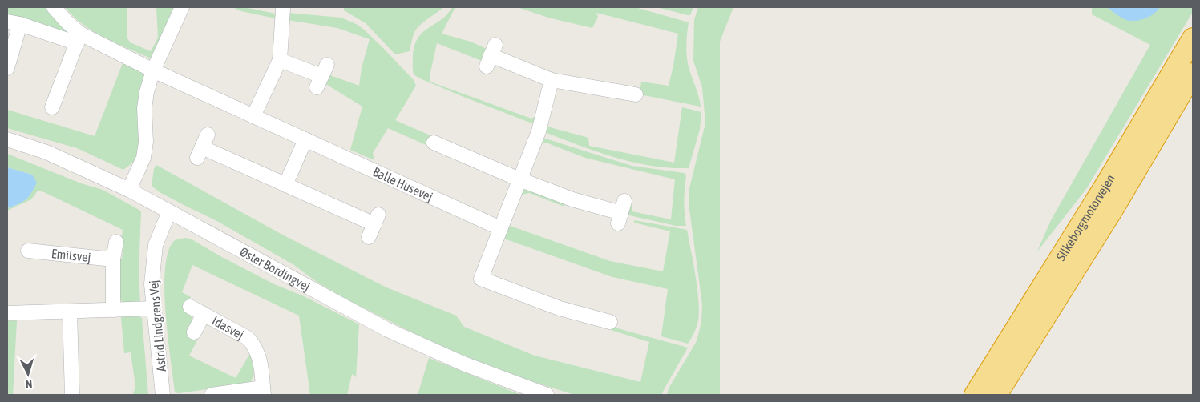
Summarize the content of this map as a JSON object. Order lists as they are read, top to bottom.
{
  "streets": {
    "highway": ["Silkeborgmotorvejen"],
    "street": [
      "Balle Husevej",
      "Emilsvej",
      "Øster Bordingvej",
      "Astrid Lindgrens Vej",
      "Idasvej"
    ]
  },
  "crossings": [
    ["Øster Bordingvej", "Astrid Lindgrens Vej"]
  ],
  "north": "bottom"
}
